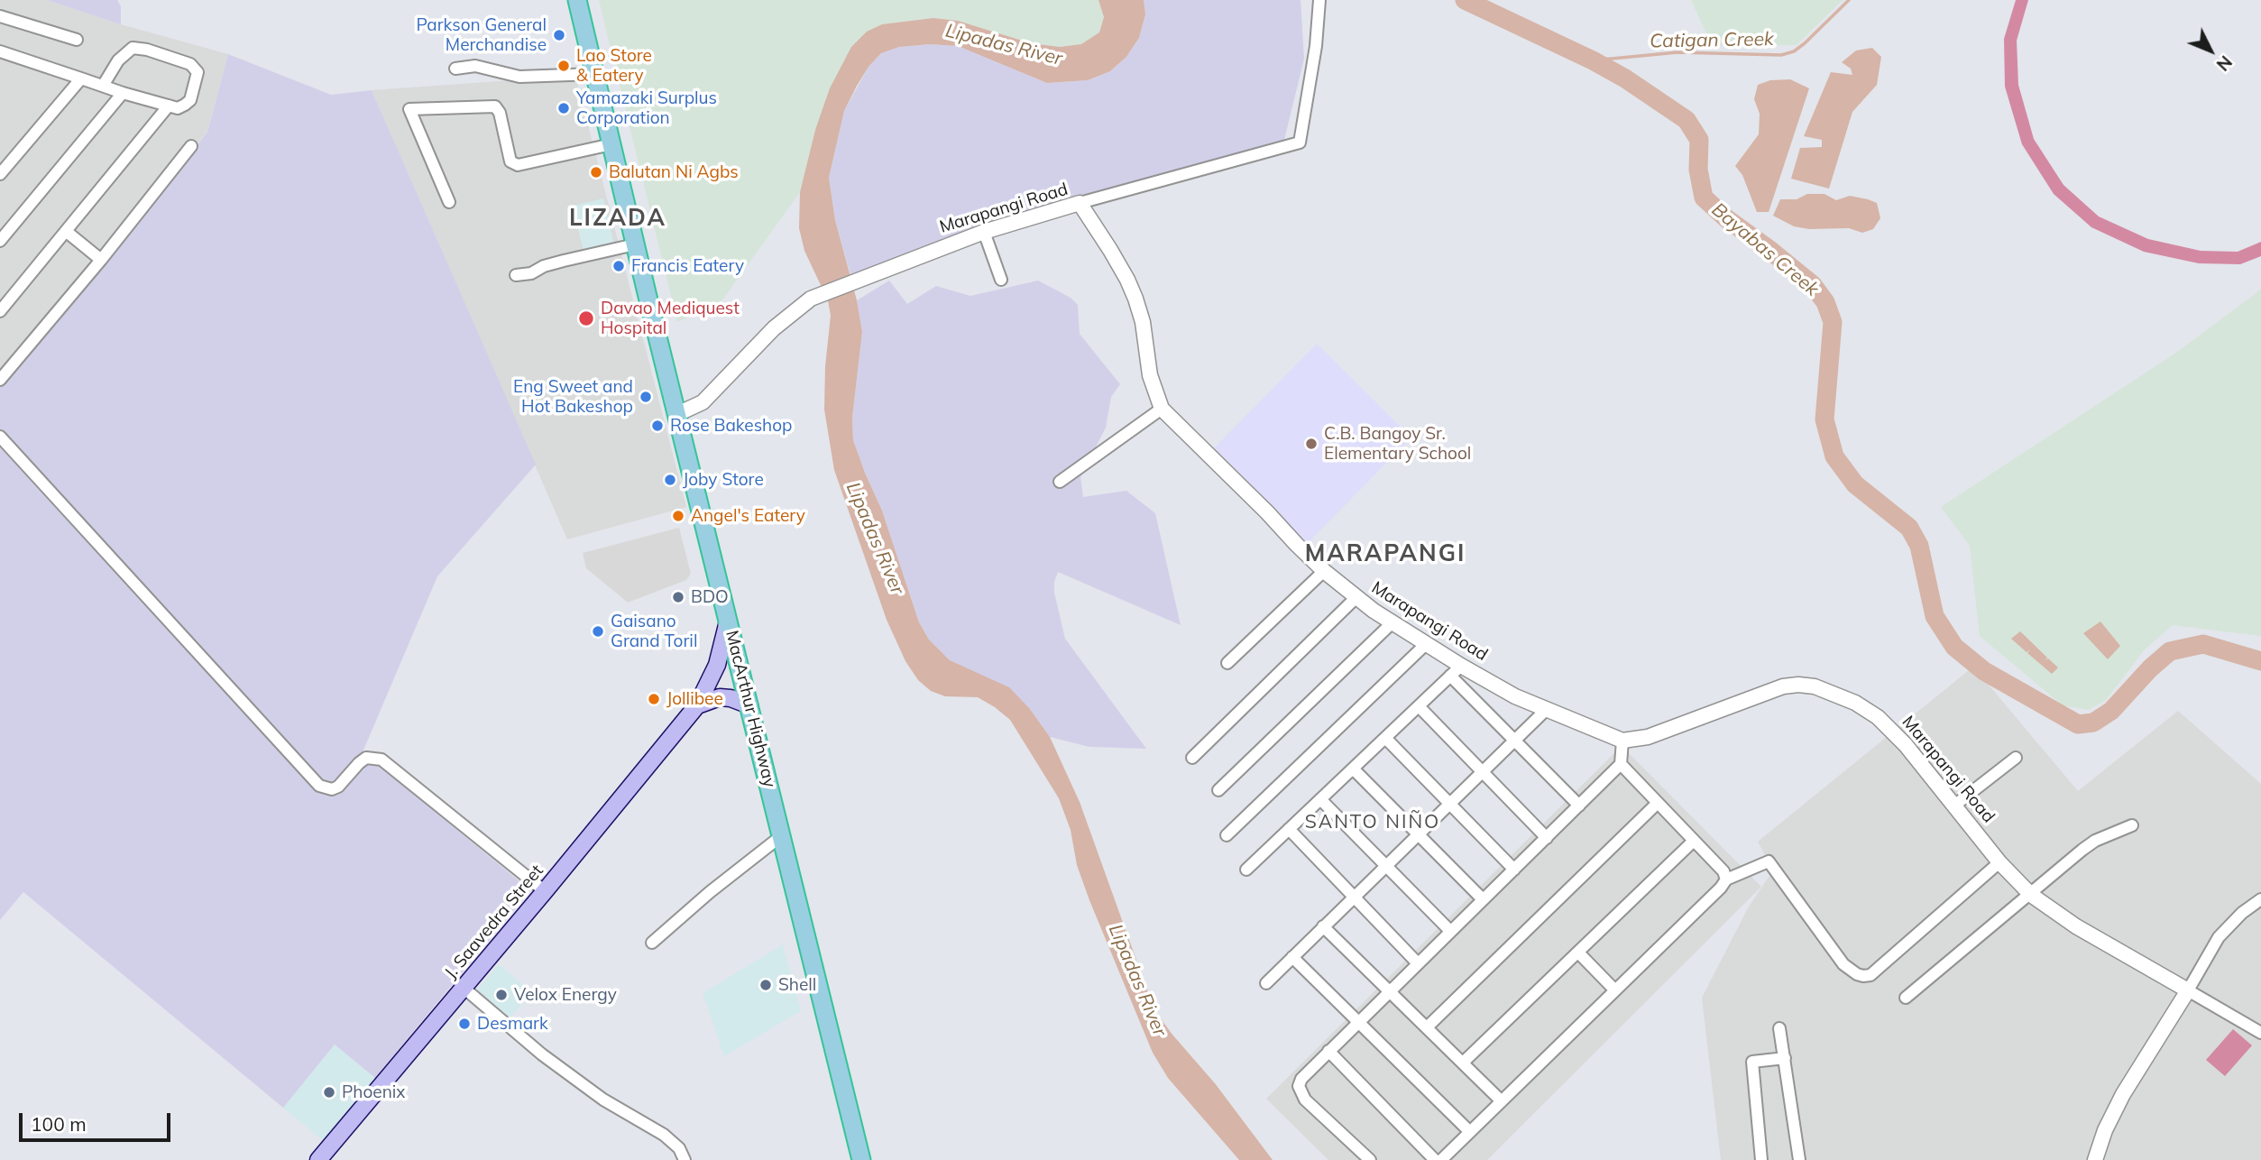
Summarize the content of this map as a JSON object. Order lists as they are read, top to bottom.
{
  "streets": {
    "highway": ["MacArthur Highway"],
    "main road": ["J. Saavedra Street"],
    "street": ["Marapangi Road"]
  },
  "crossings": [
    ["Marapangi Road", "MacArthur Highway"],
    ["MacArthur Highway", "J. Saavedra Street"]
  ],
  "districts": ["LIZADA", "MARAPANGI", "SANTO NIÑO"],
  "water": ["Catigan Creek", "Lipadas River", "Bayabas Creek"],
  "places": [
    "Parkson General Merchandise",
    "Lao Store & Eatery",
    "Yamazaki Surplus Corporation",
    "Balutan Ni Agbs",
    "Francis Eatery",
    "Davao Mediquest Hospital",
    "Eng Sweet and Hot Bakeshop",
    "Rose Bakeshop",
    "C.B. Bangoy Sr. Elementary School",
    "Joby Store",
    "Angel's Eatery",
    "BDO",
    "Gaisano Grand Toril",
    "Jollibee",
    "Shell",
    "Velox Energy",
    "Desmark",
    "Phoenix"
  ],
  "scale_bar": "100 m",
  "north": "bottom right"
}
